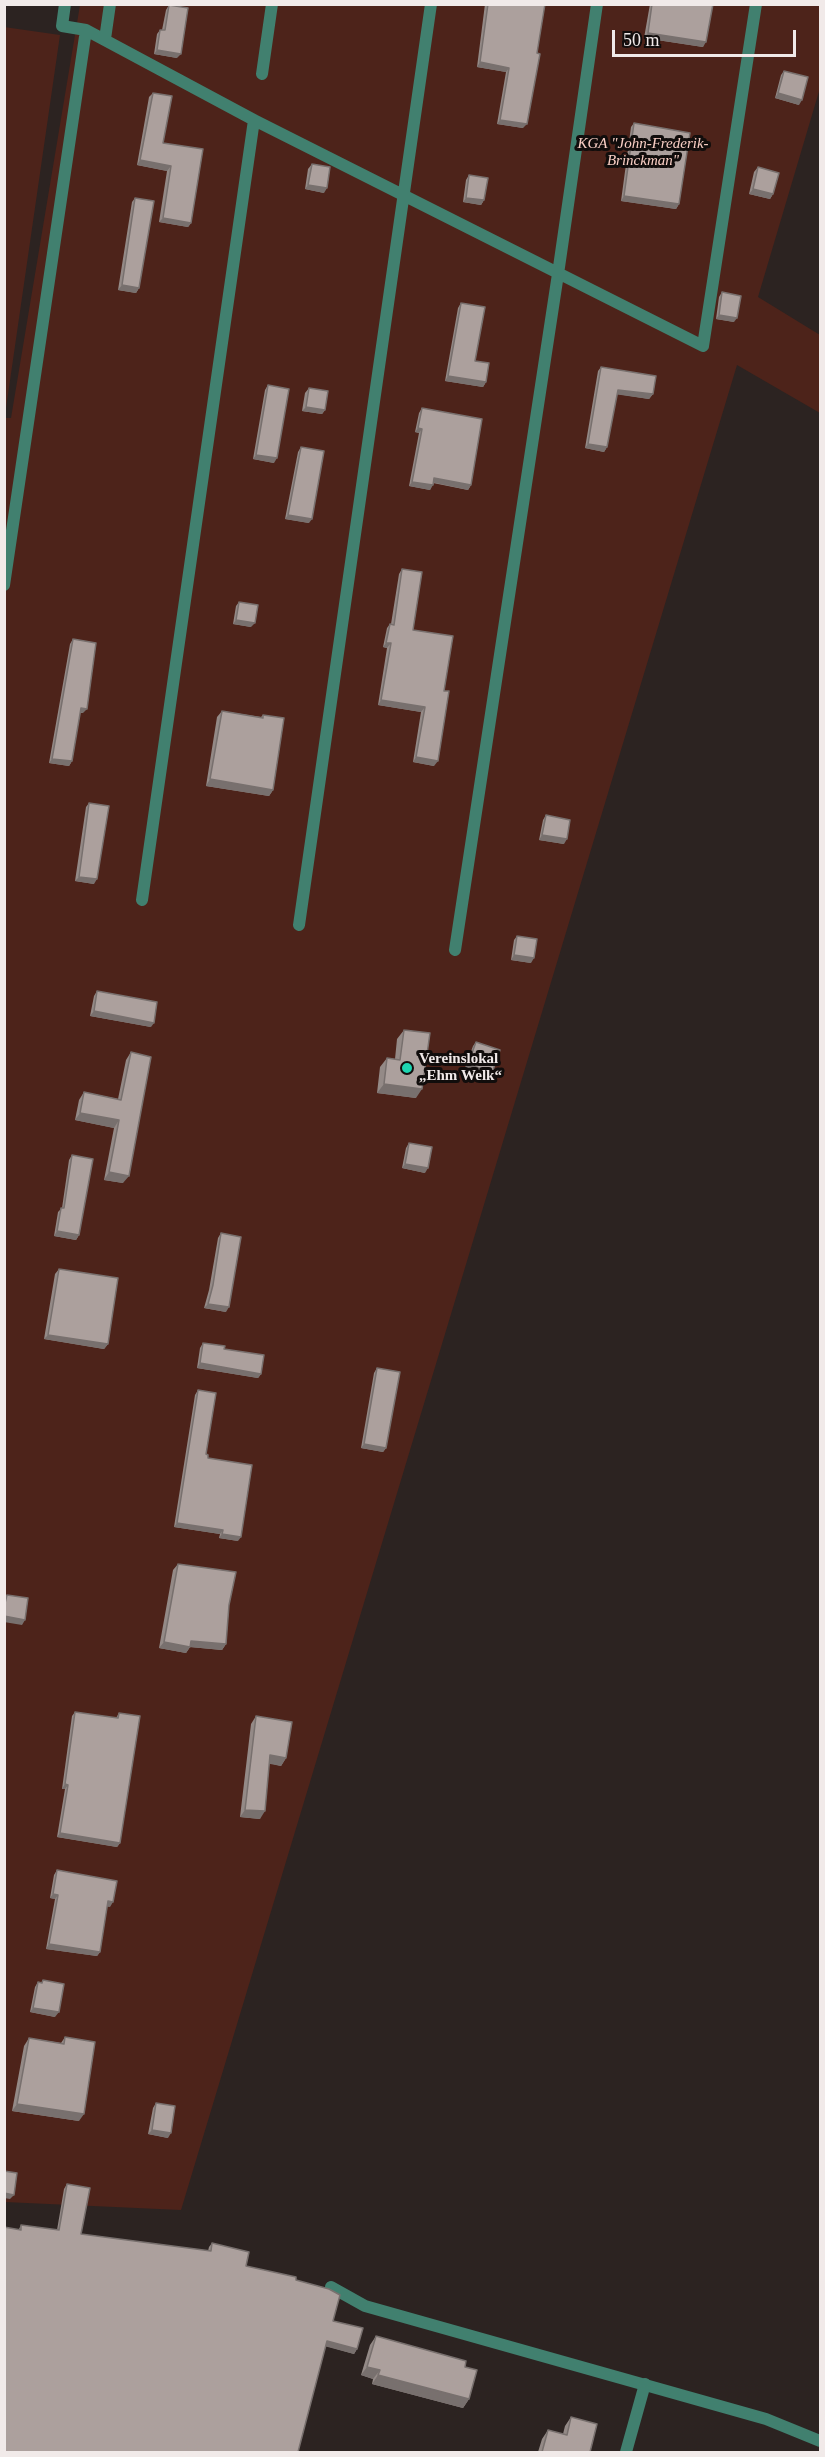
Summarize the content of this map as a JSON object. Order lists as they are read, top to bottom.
{
  "parks": ["KGA \"John-Frederik- Brinckman\""],
  "places": ["Vereinslokal „Ehm Welk“"],
  "scale_bar": "50 m"
}
